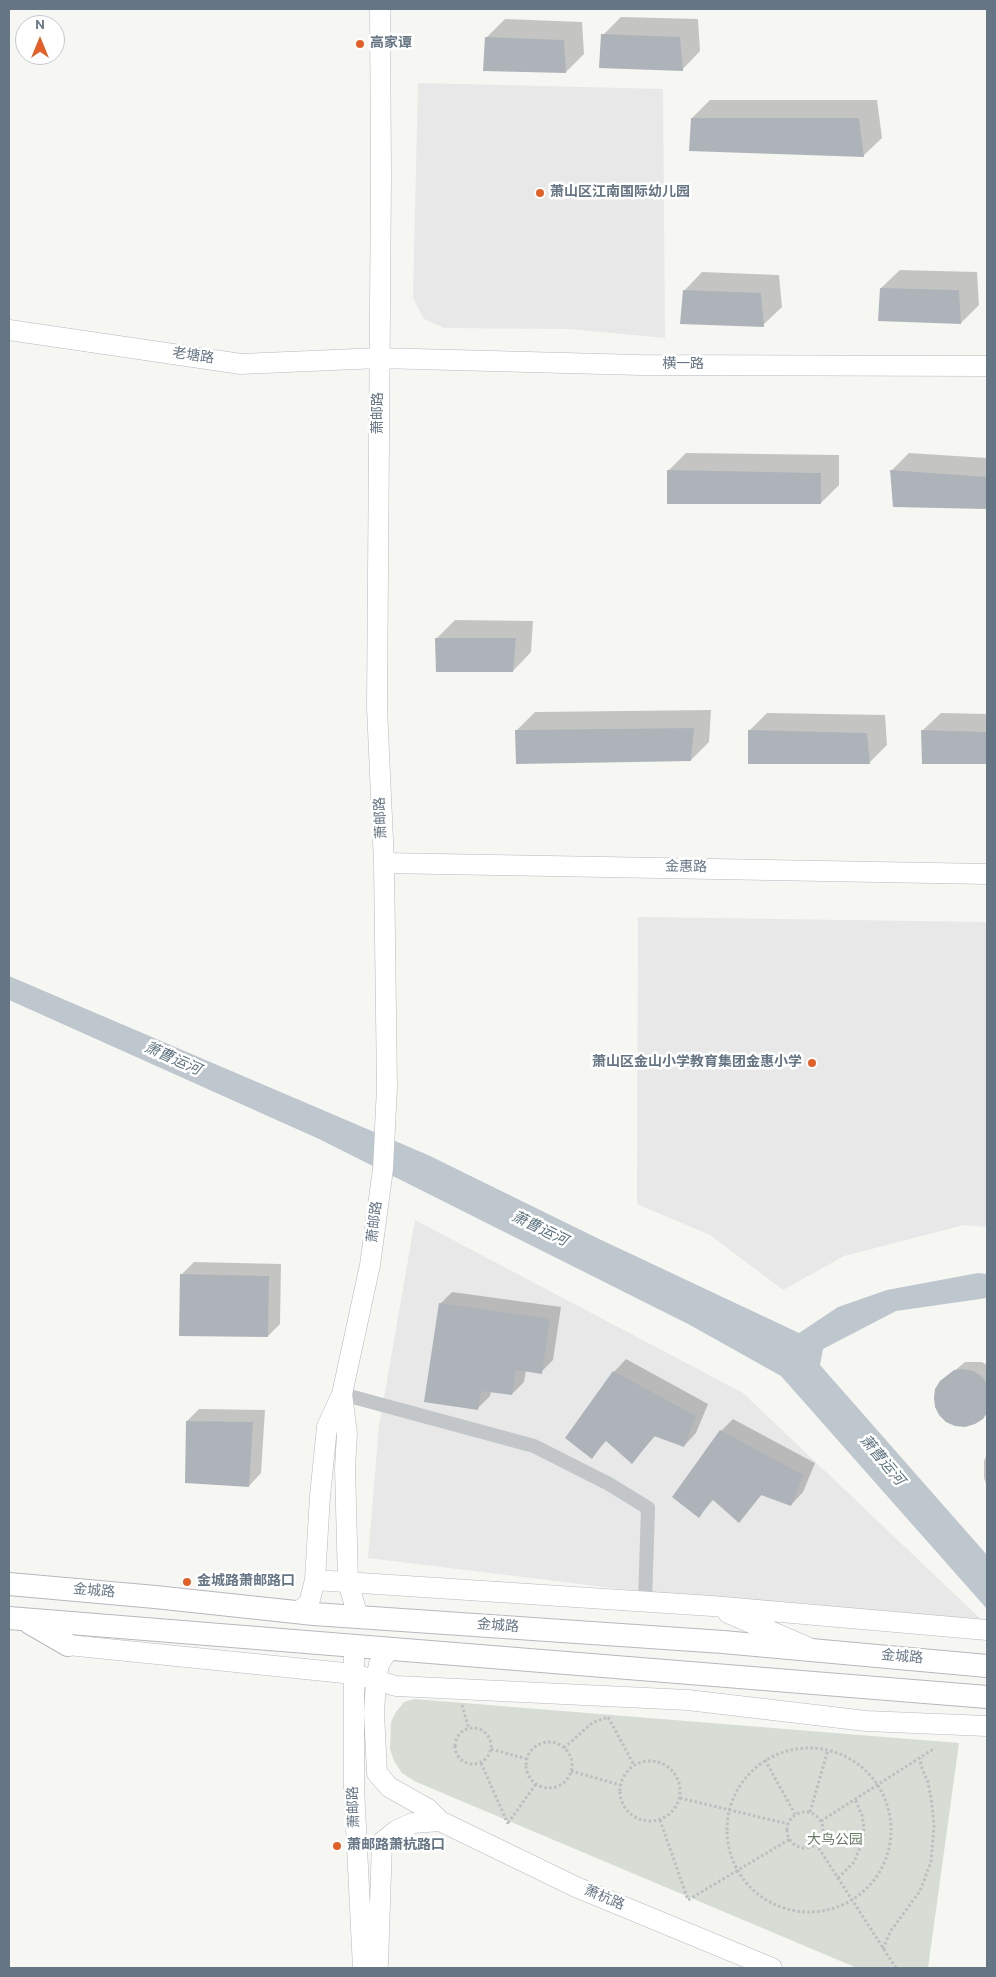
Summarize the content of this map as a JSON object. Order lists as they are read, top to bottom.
{
  "streets": {
    "main road": [
      "老塘路",
      "横一路",
      "萧邮路",
      "金惠路",
      "金城路",
      "萧杭路"
    ]
  },
  "crossings": [
    ["老塘路", "横一路"],
    ["老塘路", "萧邮路"],
    ["横一路", "萧邮路"],
    ["萧邮路", "金惠路"],
    ["萧邮路", "金城路"]
  ],
  "water": ["萧曹运河"],
  "parks": ["大鸟公园"],
  "places": [
    "高家谭",
    "萧山区江南国际幼儿园",
    "萧山区金山小学教育集团金惠小学",
    "金城路萧邮路口",
    "萧邮路萧杭路口"
  ],
  "north": "top"
}
